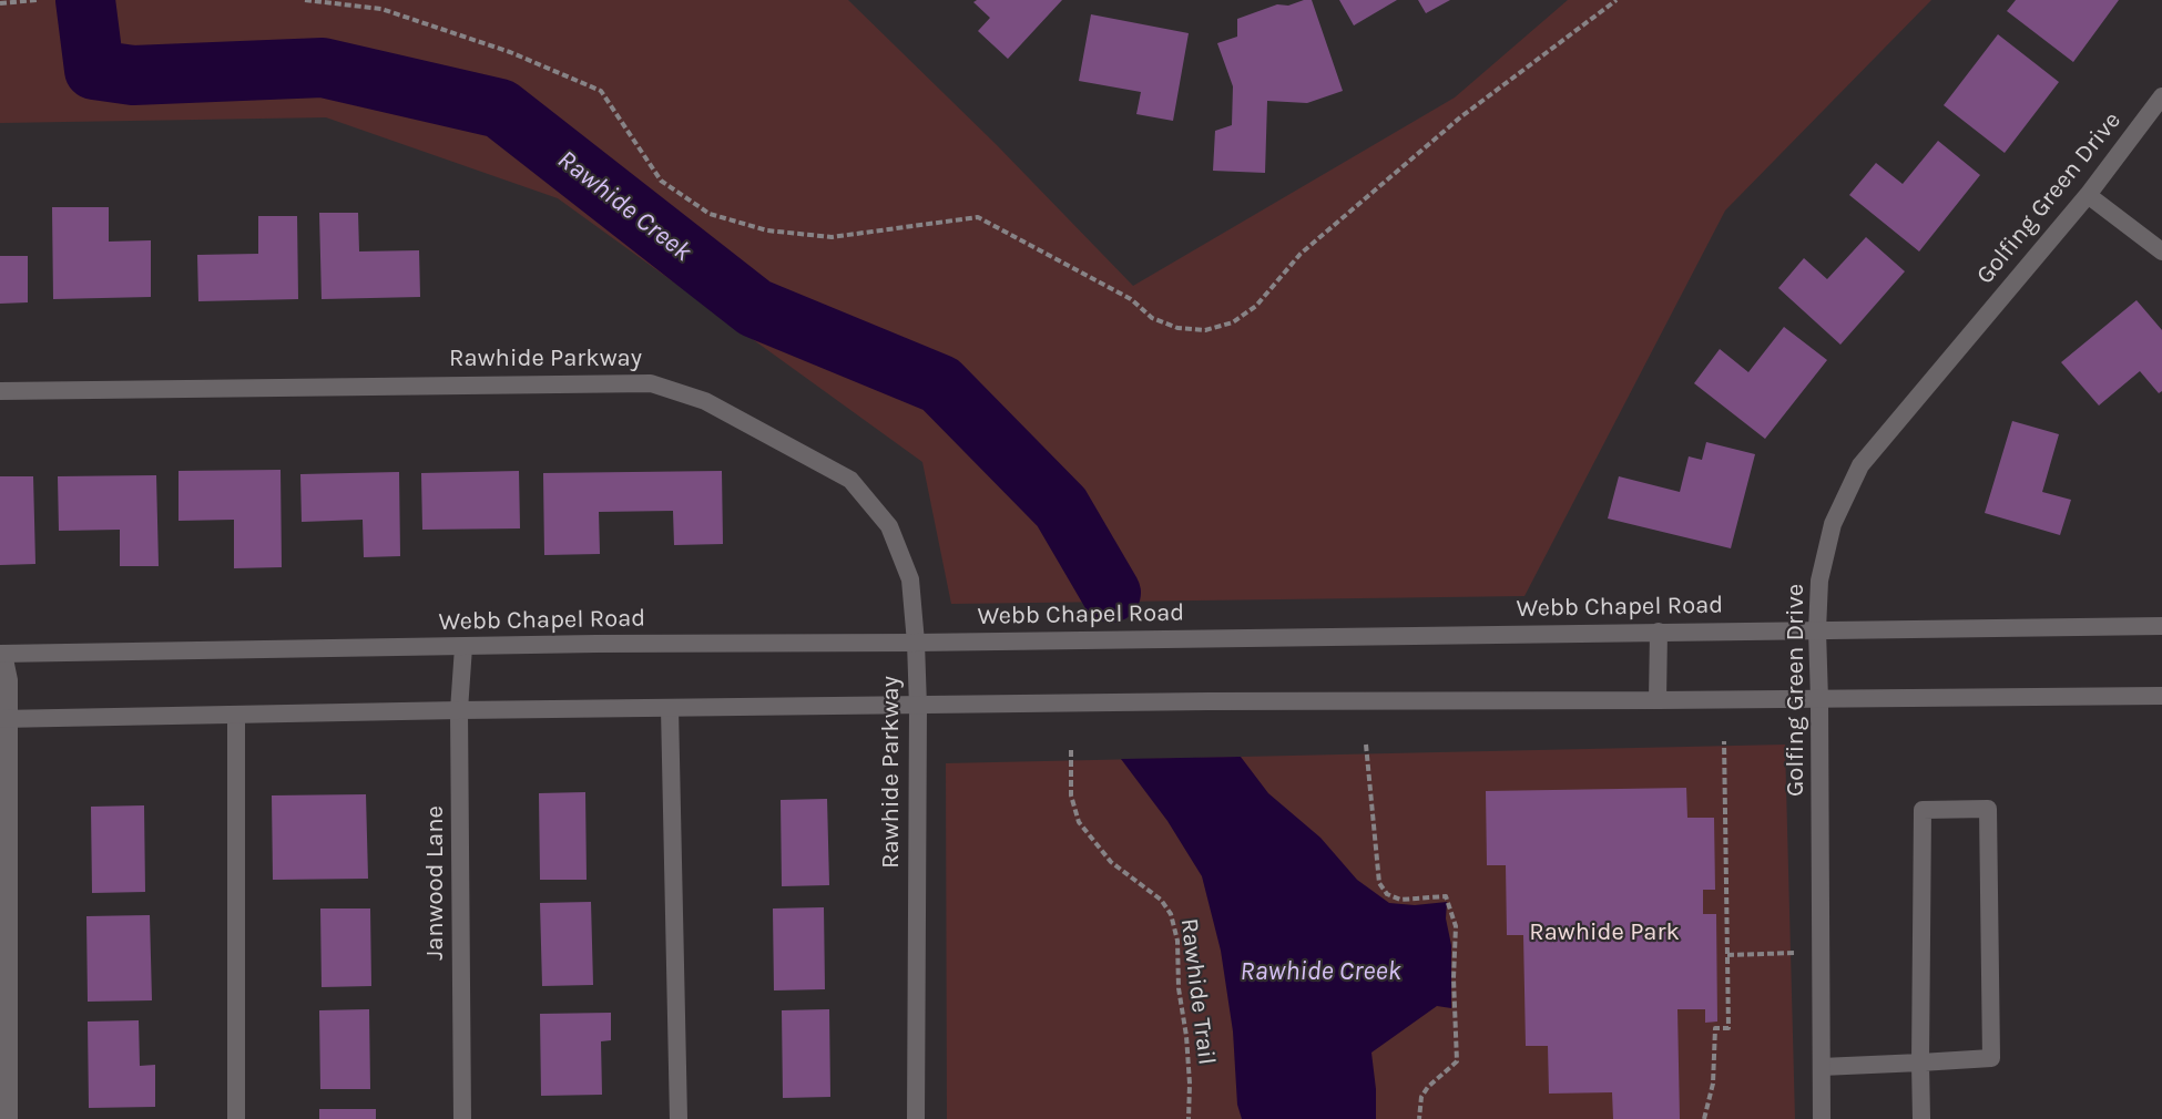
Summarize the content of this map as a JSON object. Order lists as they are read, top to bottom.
{
  "streets": {
    "main road": [
      "Golfing Green Drive",
      "Rawhide Parkway",
      "Webb Chapel Road",
      "Janwood Lane"
    ],
    "path": ["Rawhide Trail"]
  },
  "crossings": [
    ["Golfing Green Drive", "Webb Chapel Road"],
    ["Rawhide Parkway", "Webb Chapel Road"],
    ["Webb Chapel Road", "Janwood Lane"]
  ],
  "water": ["Rawhide Creek"],
  "parks": ["Rawhide Park"]
}
